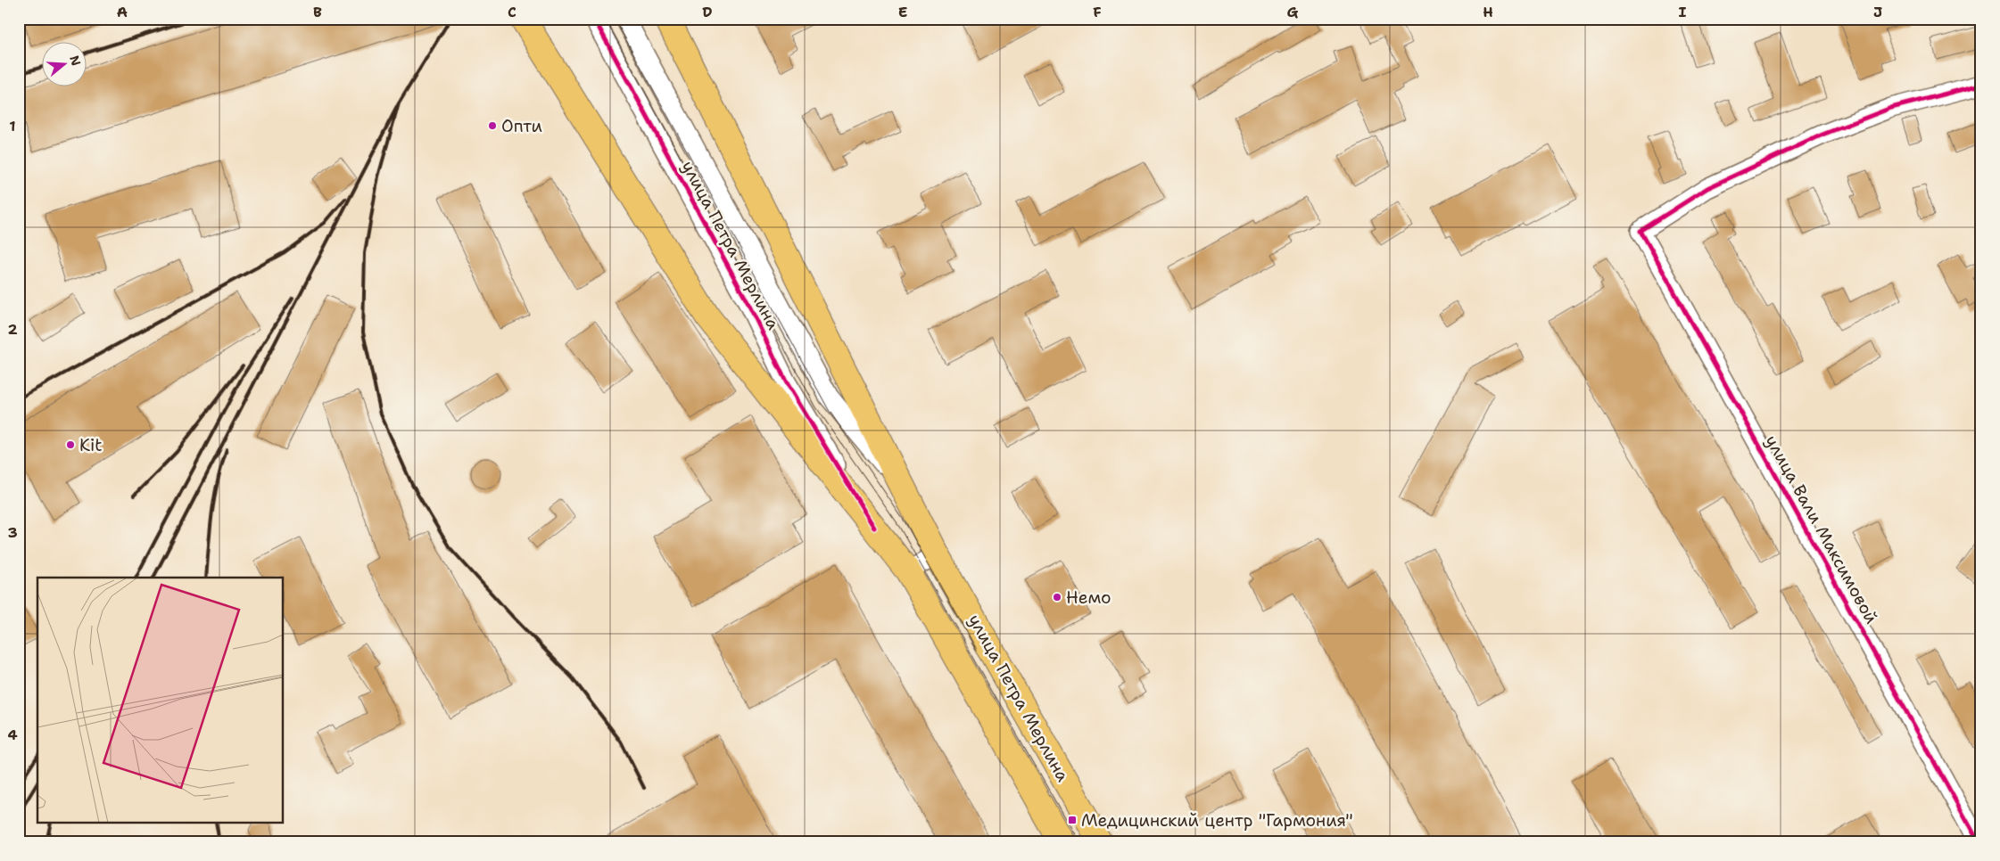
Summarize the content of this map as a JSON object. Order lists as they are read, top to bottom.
{
  "streets": {
    "main road": ["улица Петра Мерлина"],
    "street": ["улица Вали Максимовой"]
  },
  "places": {
    "other": ["Опти", "Kit", "Немо"],
    "transit": ["Медицинский центр \"Гармония\""]
  },
  "north": "right",
  "grid": {
    "columns": [
      "A",
      "B",
      "C",
      "D",
      "E",
      "F",
      "G",
      "H",
      "I",
      "J"
    ],
    "rows": [
      "1",
      "2",
      "3",
      "4"
    ]
  }
}
